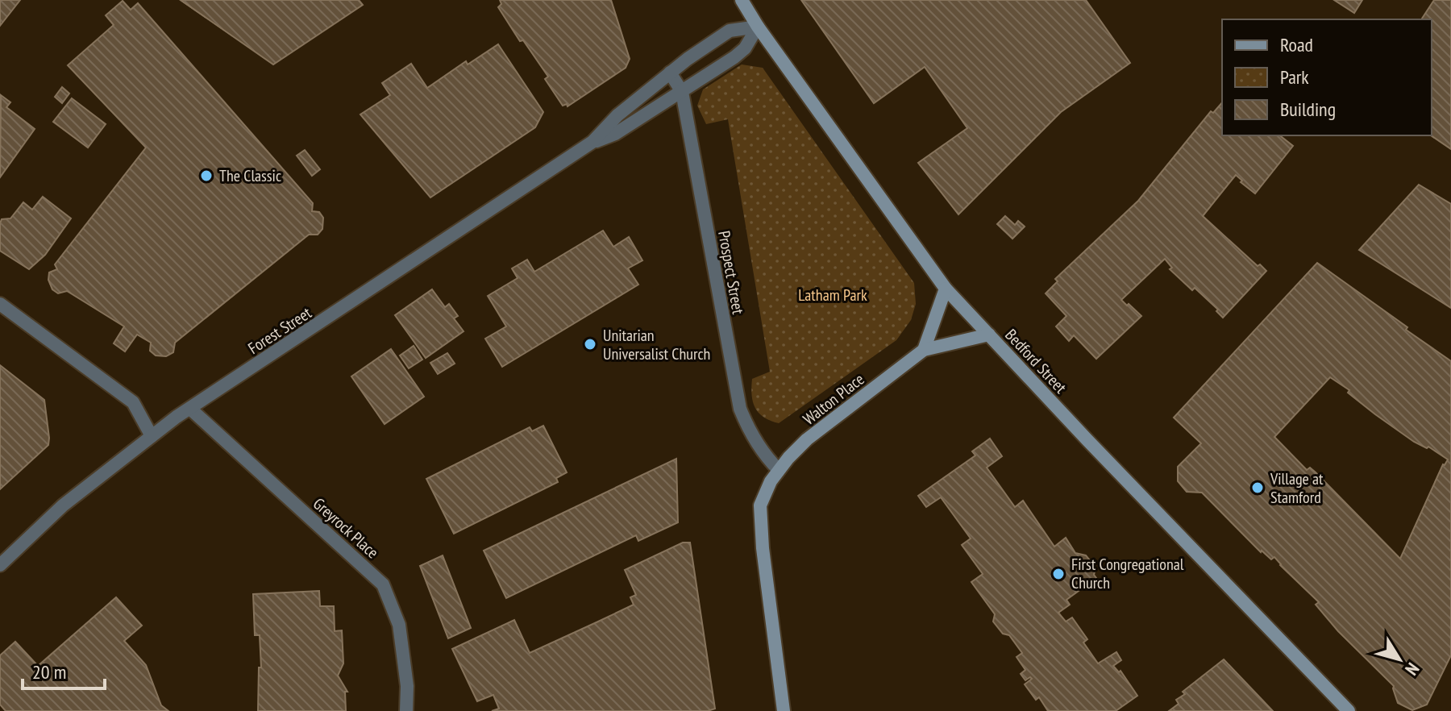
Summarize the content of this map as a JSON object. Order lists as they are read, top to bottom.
{
  "streets": {
    "main road": ["Bedford Street", "Walton Place"],
    "street": ["Prospect Street", "Forest Street", "Greyrock Place"]
  },
  "crossings": [
    ["Prospect Street", "Forest Street"],
    ["Prospect Street", "Walton Place"],
    ["Forest Street", "Bedford Street"],
    ["Forest Street", "Greyrock Place"],
    ["Bedford Street", "Walton Place"]
  ],
  "parks": ["Latham Park"],
  "places": [
    "The Classic",
    "Unitarian Universalist Church",
    "Village at Stamford",
    "First Congregational Church"
  ],
  "legend": ["Road", "Park", "Building"],
  "scale_bar": "20 m",
  "north": "bottom right"
}
